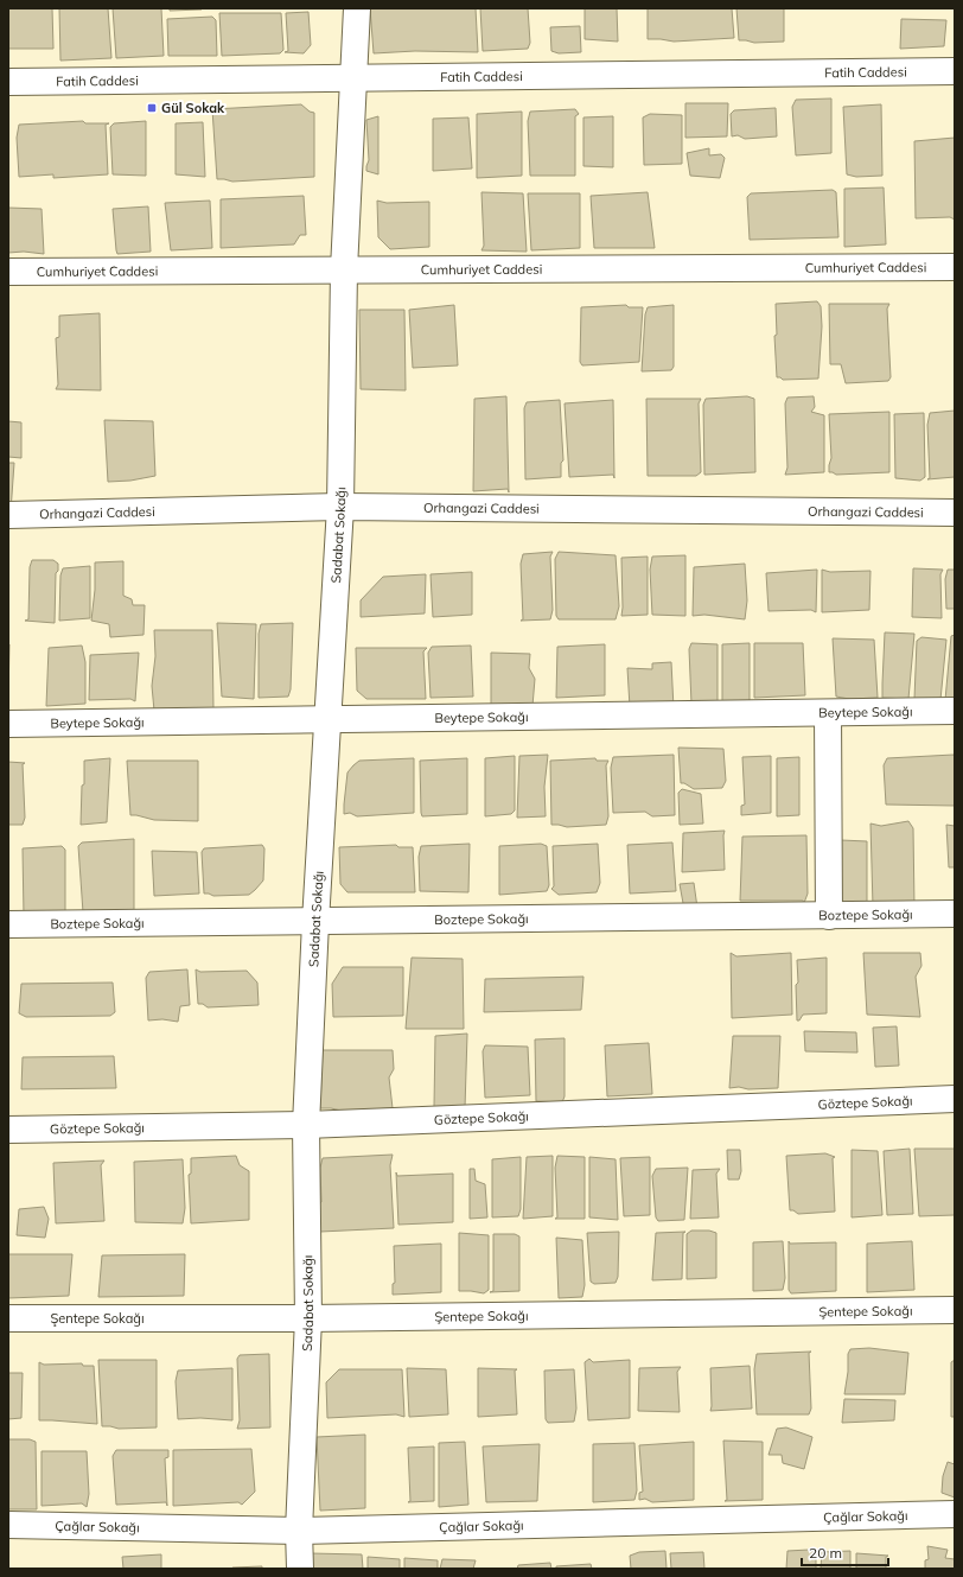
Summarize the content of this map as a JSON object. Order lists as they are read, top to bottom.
{
  "streets": {
    "street": [
      "Fatih Caddesi",
      "Cumhuriyet Caddesi",
      "Orhangazi Caddesi",
      "Sadabat Sokağı",
      "Beytepe Sokağı",
      "Boztepe Sokağı",
      "Göztepe Sokağı",
      "Şentepe Sokağı",
      "Çağlar Sokağı"
    ]
  },
  "crossings": [
    ["Fatih Caddesi", "Sadabat Sokağı"],
    ["Cumhuriyet Caddesi", "Sadabat Sokağı"],
    ["Orhangazi Caddesi", "Sadabat Sokağı"],
    ["Sadabat Sokağı", "Beytepe Sokağı"],
    ["Sadabat Sokağı", "Boztepe Sokağı"],
    ["Sadabat Sokağı", "Göztepe Sokağı"],
    ["Sadabat Sokağı", "Şentepe Sokağı"],
    ["Sadabat Sokağı", "Çağlar Sokağı"]
  ],
  "places": {
    "transit": ["Gül Sokak"]
  },
  "scale_bar": "20 m"
}
